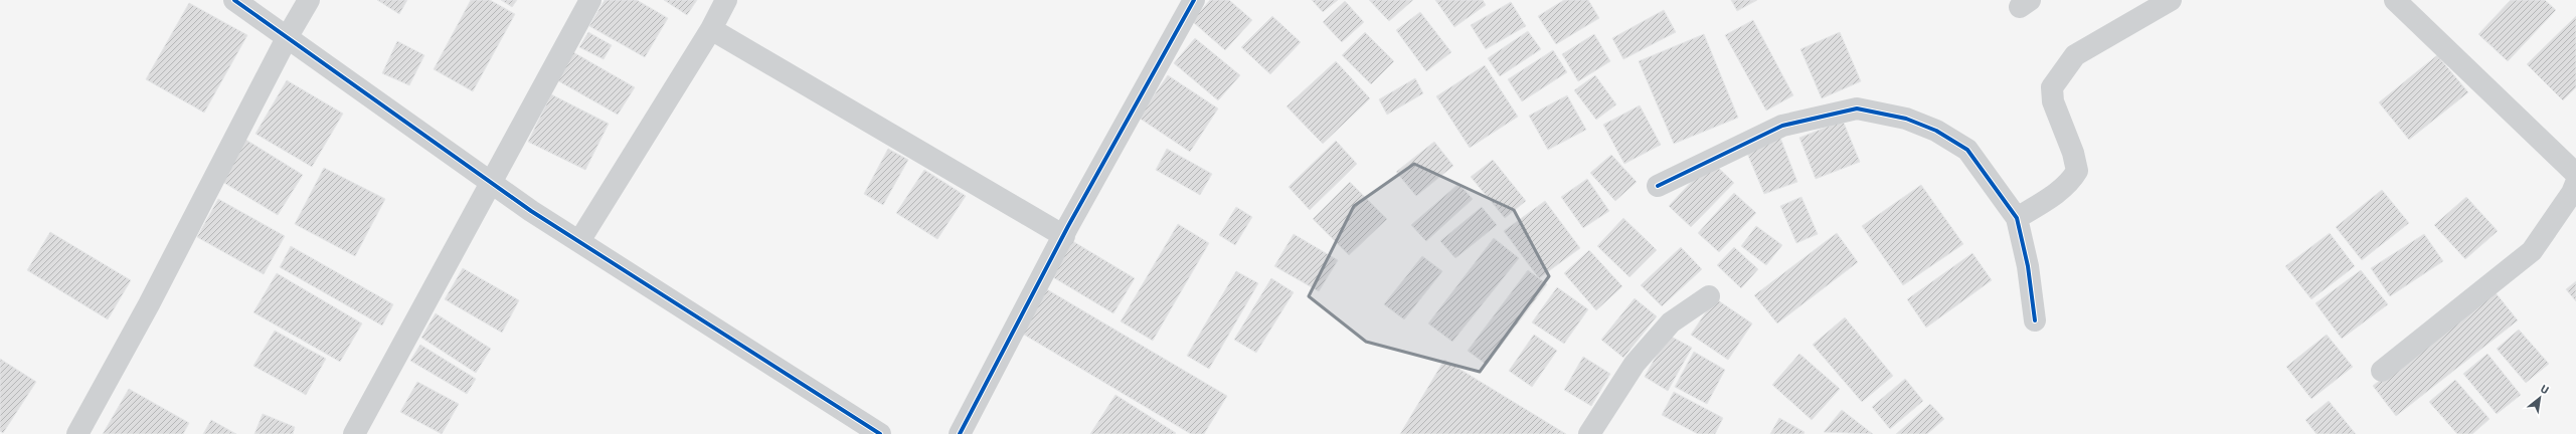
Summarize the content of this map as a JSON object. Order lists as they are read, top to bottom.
{
  "north": "top right"
}
